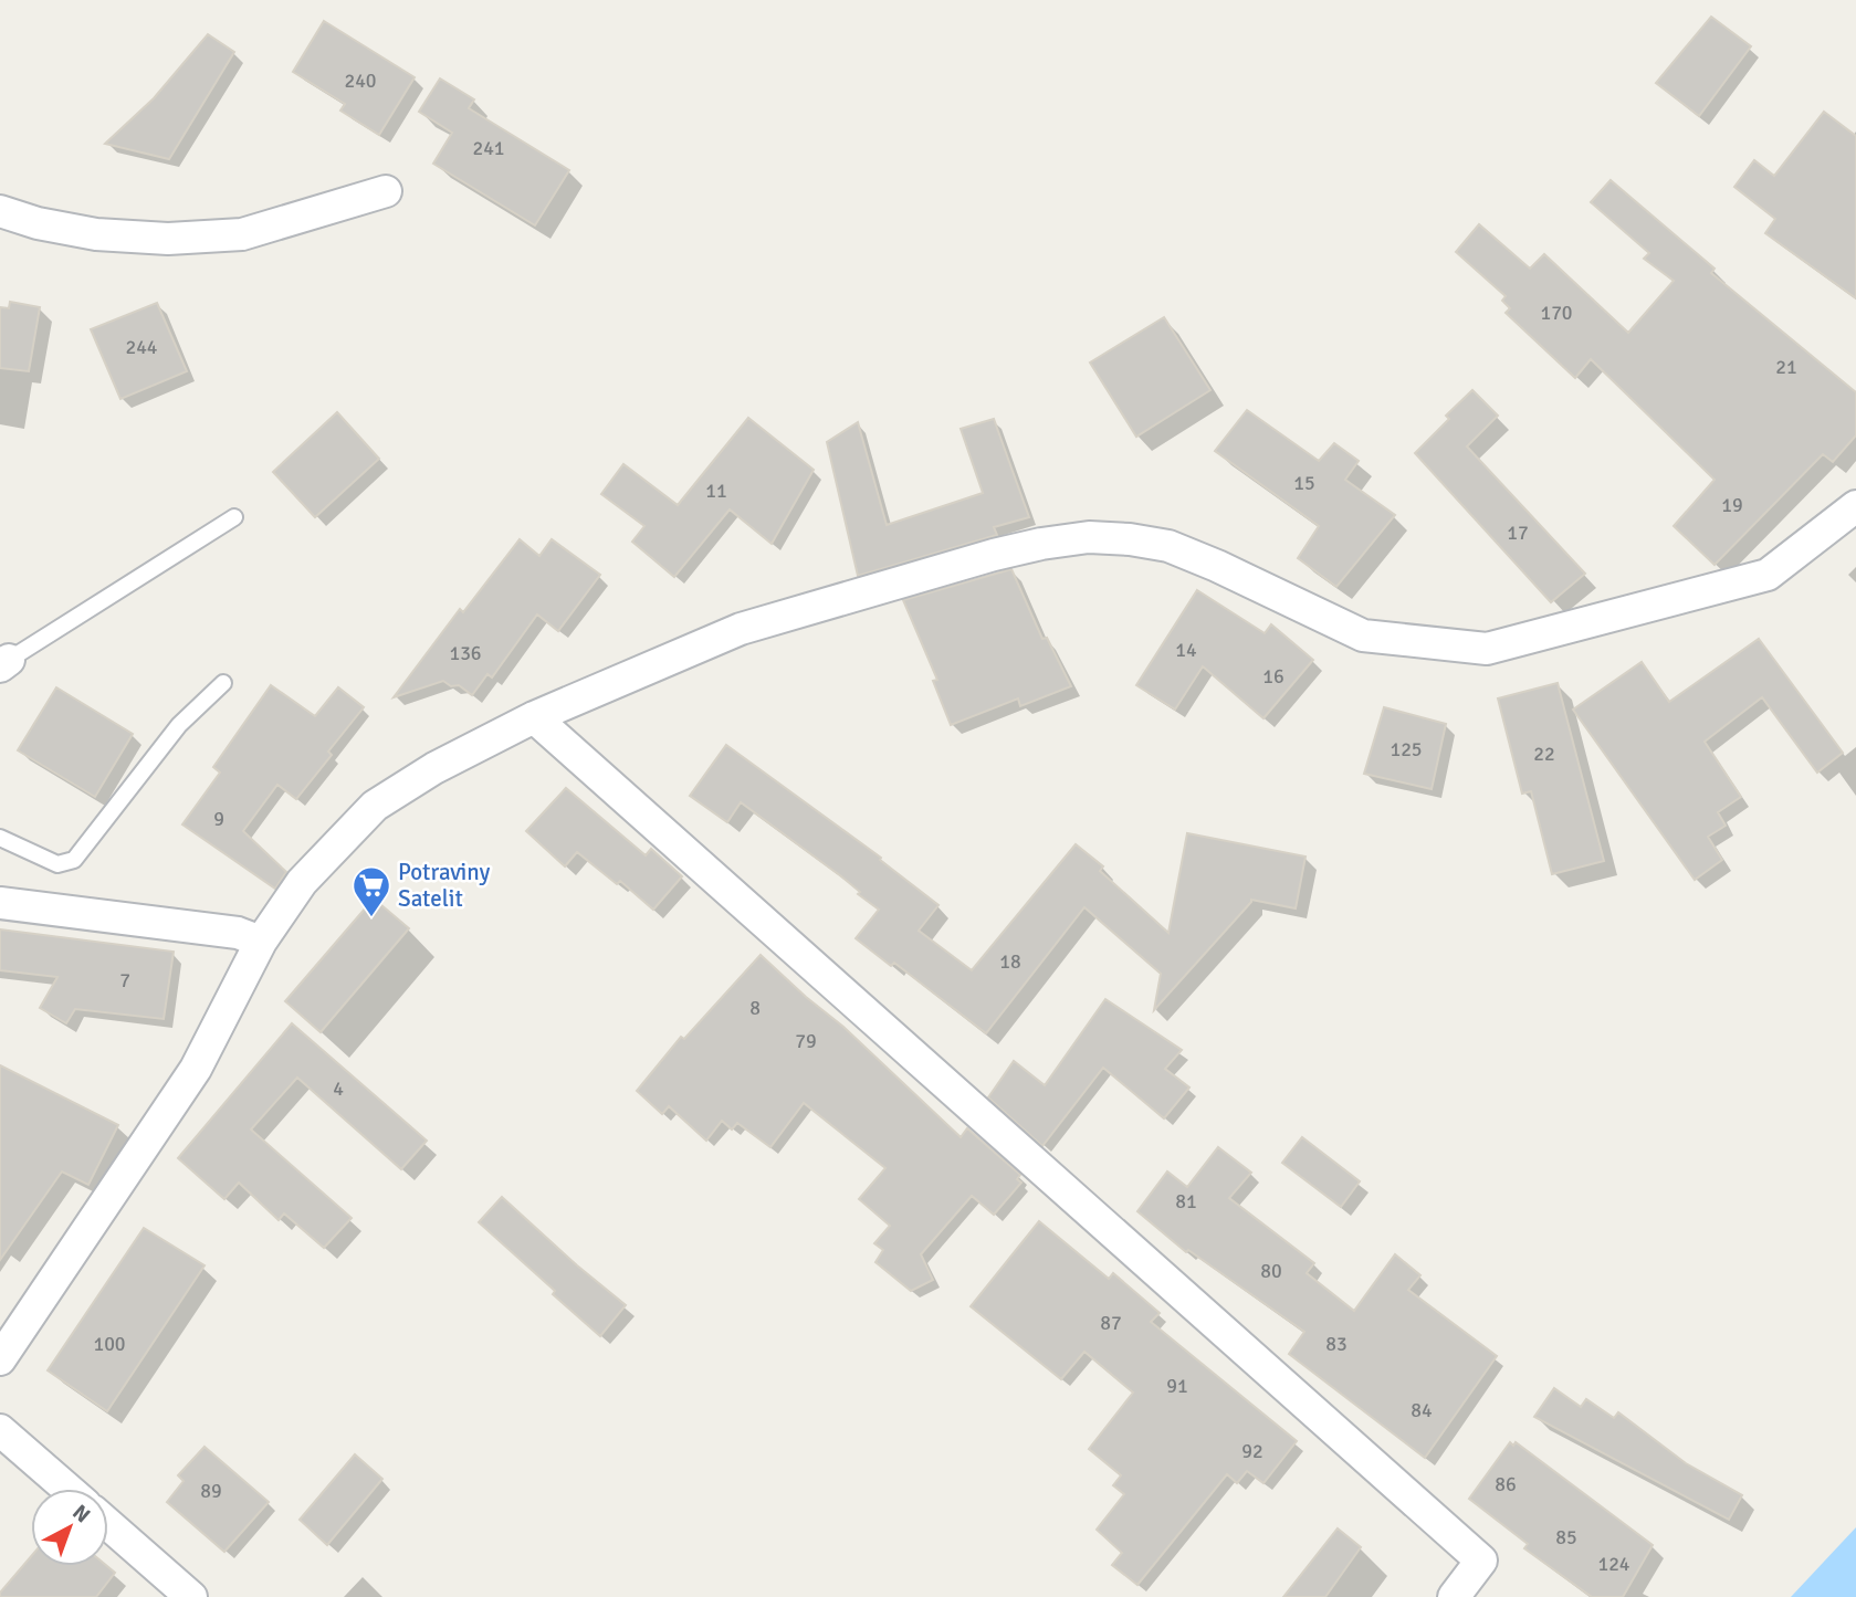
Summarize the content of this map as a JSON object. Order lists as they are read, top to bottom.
{
  "places": {
    "supermarket": ["Potraviny Satelit"]
  },
  "house_numbers": [
    "240",
    "241",
    "170",
    "244",
    "21",
    "15",
    "11",
    "19",
    "17",
    "14",
    "136",
    "16",
    "125",
    "22",
    "9",
    "18",
    "7",
    "8",
    "79",
    "4",
    "81",
    "80",
    "87",
    "100",
    "83",
    "91",
    "84",
    "92",
    "86",
    "89",
    "85",
    "124"
  ],
  "north": "top right"
}
